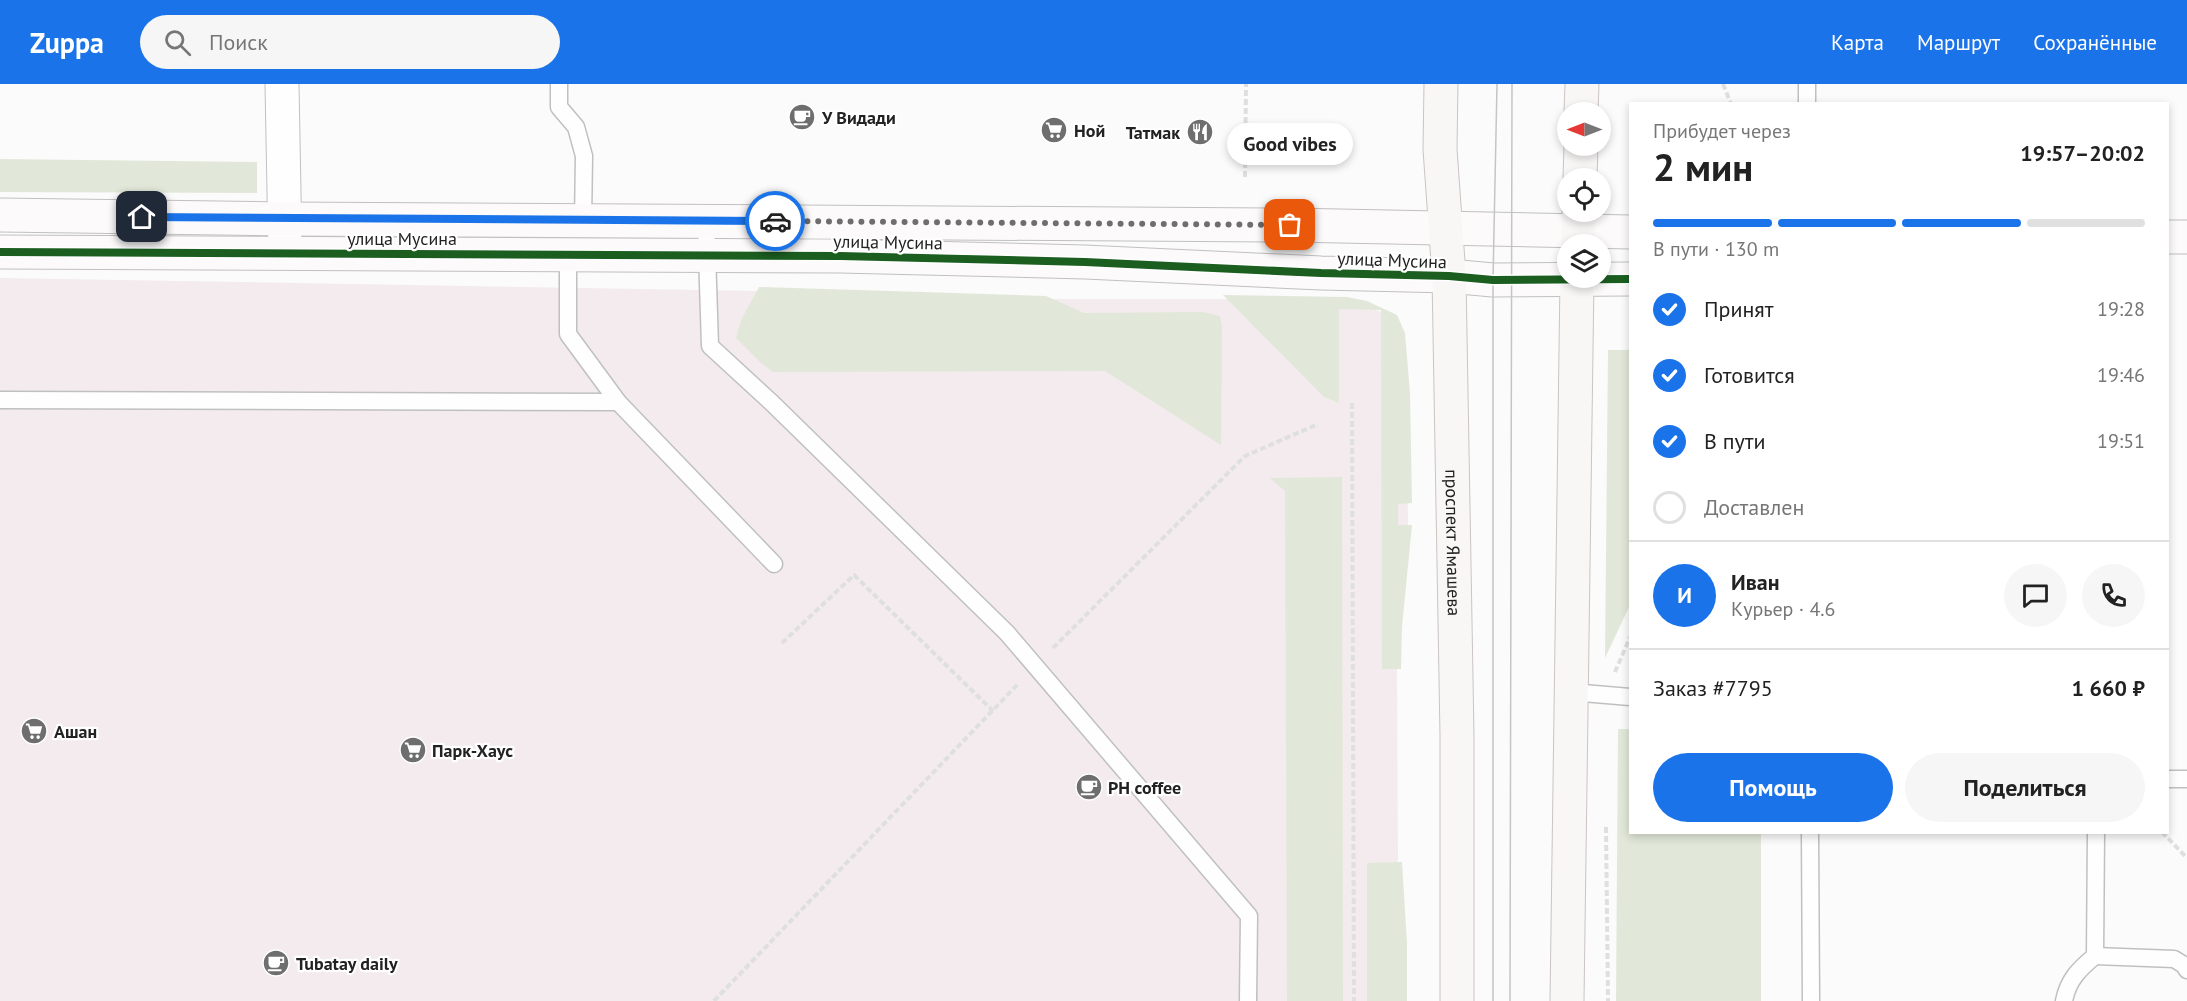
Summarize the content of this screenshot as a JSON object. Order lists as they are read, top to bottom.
{
  "streets": {
    "main road": ["проспект Ямашева"],
    "street": ["улица Мусина"]
  },
  "crossings": [
    ["улица Мусина", "проспект Ямашева"]
  ],
  "places": {
    "cafe": ["У Видади", "PH coffee", "Tubatay daily"],
    "supermarket": ["Ной", "Ашан", "Парк-Хаус"],
    "restaurant": ["Татмак"],
    "other": ["Good vibes"]
  },
  "north": "left",
  "page": {
    "header": "Zuppa",
    "search": "Поиск",
    "nav": ["Карта", "Маршрут", "Сохранённые"],
    "heading": ["2 мин", "Прибудет через", "19:57–20:02"],
    "panel": [
      "Иван",
      "Курьер · 4.6",
      "Заказ #7795",
      "1 660 ₽"
    ],
    "bubble": "Good vibes",
    "bar": "В пути · 130 m",
    "list": [
      ["Принят", "19:28"],
      ["Готовится", "19:46"],
      ["В пути", "19:51"],
      "Доставлен"
    ],
    "round": "И",
    "buttons": ["Помощь", "Поделиться"]
  }
}
